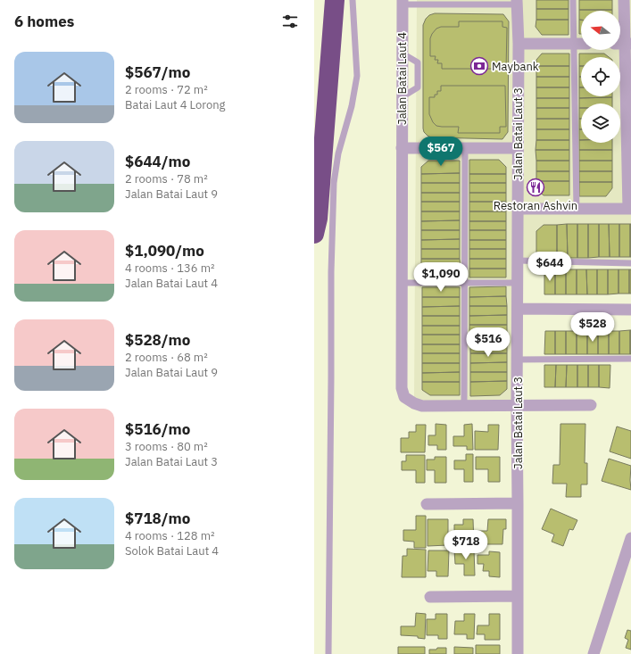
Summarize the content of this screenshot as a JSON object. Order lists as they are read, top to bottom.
{
  "streets": {
    "street": ["Jalan Batai Laut 4", "Jalan Batai Laut 3"]
  },
  "crossings": [
    ["Jalan Batai Laut 4", "Jalan Batai Laut 3"]
  ],
  "places": {
    "bank": ["Maybank"],
    "restaurant": ["Restoran Ashvin"]
  },
  "north": "left",
  "page": {
    "heading": "6 homes",
    "list": [
      {
        "name": "$567/mo",
        "note": "2 rooms · 72 m² · Batai Laut 4 Lorong"
      },
      {
        "name": "$644/mo",
        "note": "2 rooms · 78 m² · Jalan Batai Laut 9"
      },
      {
        "name": "$1,090/mo",
        "note": "4 rooms · 136 m² · Jalan Batai Laut 4"
      },
      {
        "name": "$528/mo",
        "note": "2 rooms · 68 m² · Jalan Batai Laut 9"
      },
      {
        "name": "$516/mo",
        "note": "3 rooms · 80 m² · Jalan Batai Laut 3"
      },
      {
        "name": "$718/mo",
        "note": "4 rooms · 128 m² · Solok Batai Laut 4"
      }
    ],
    "price": [
      "$567",
      "$644",
      "$1,090",
      "$528",
      "$516",
      "$718"
    ]
  }
}
